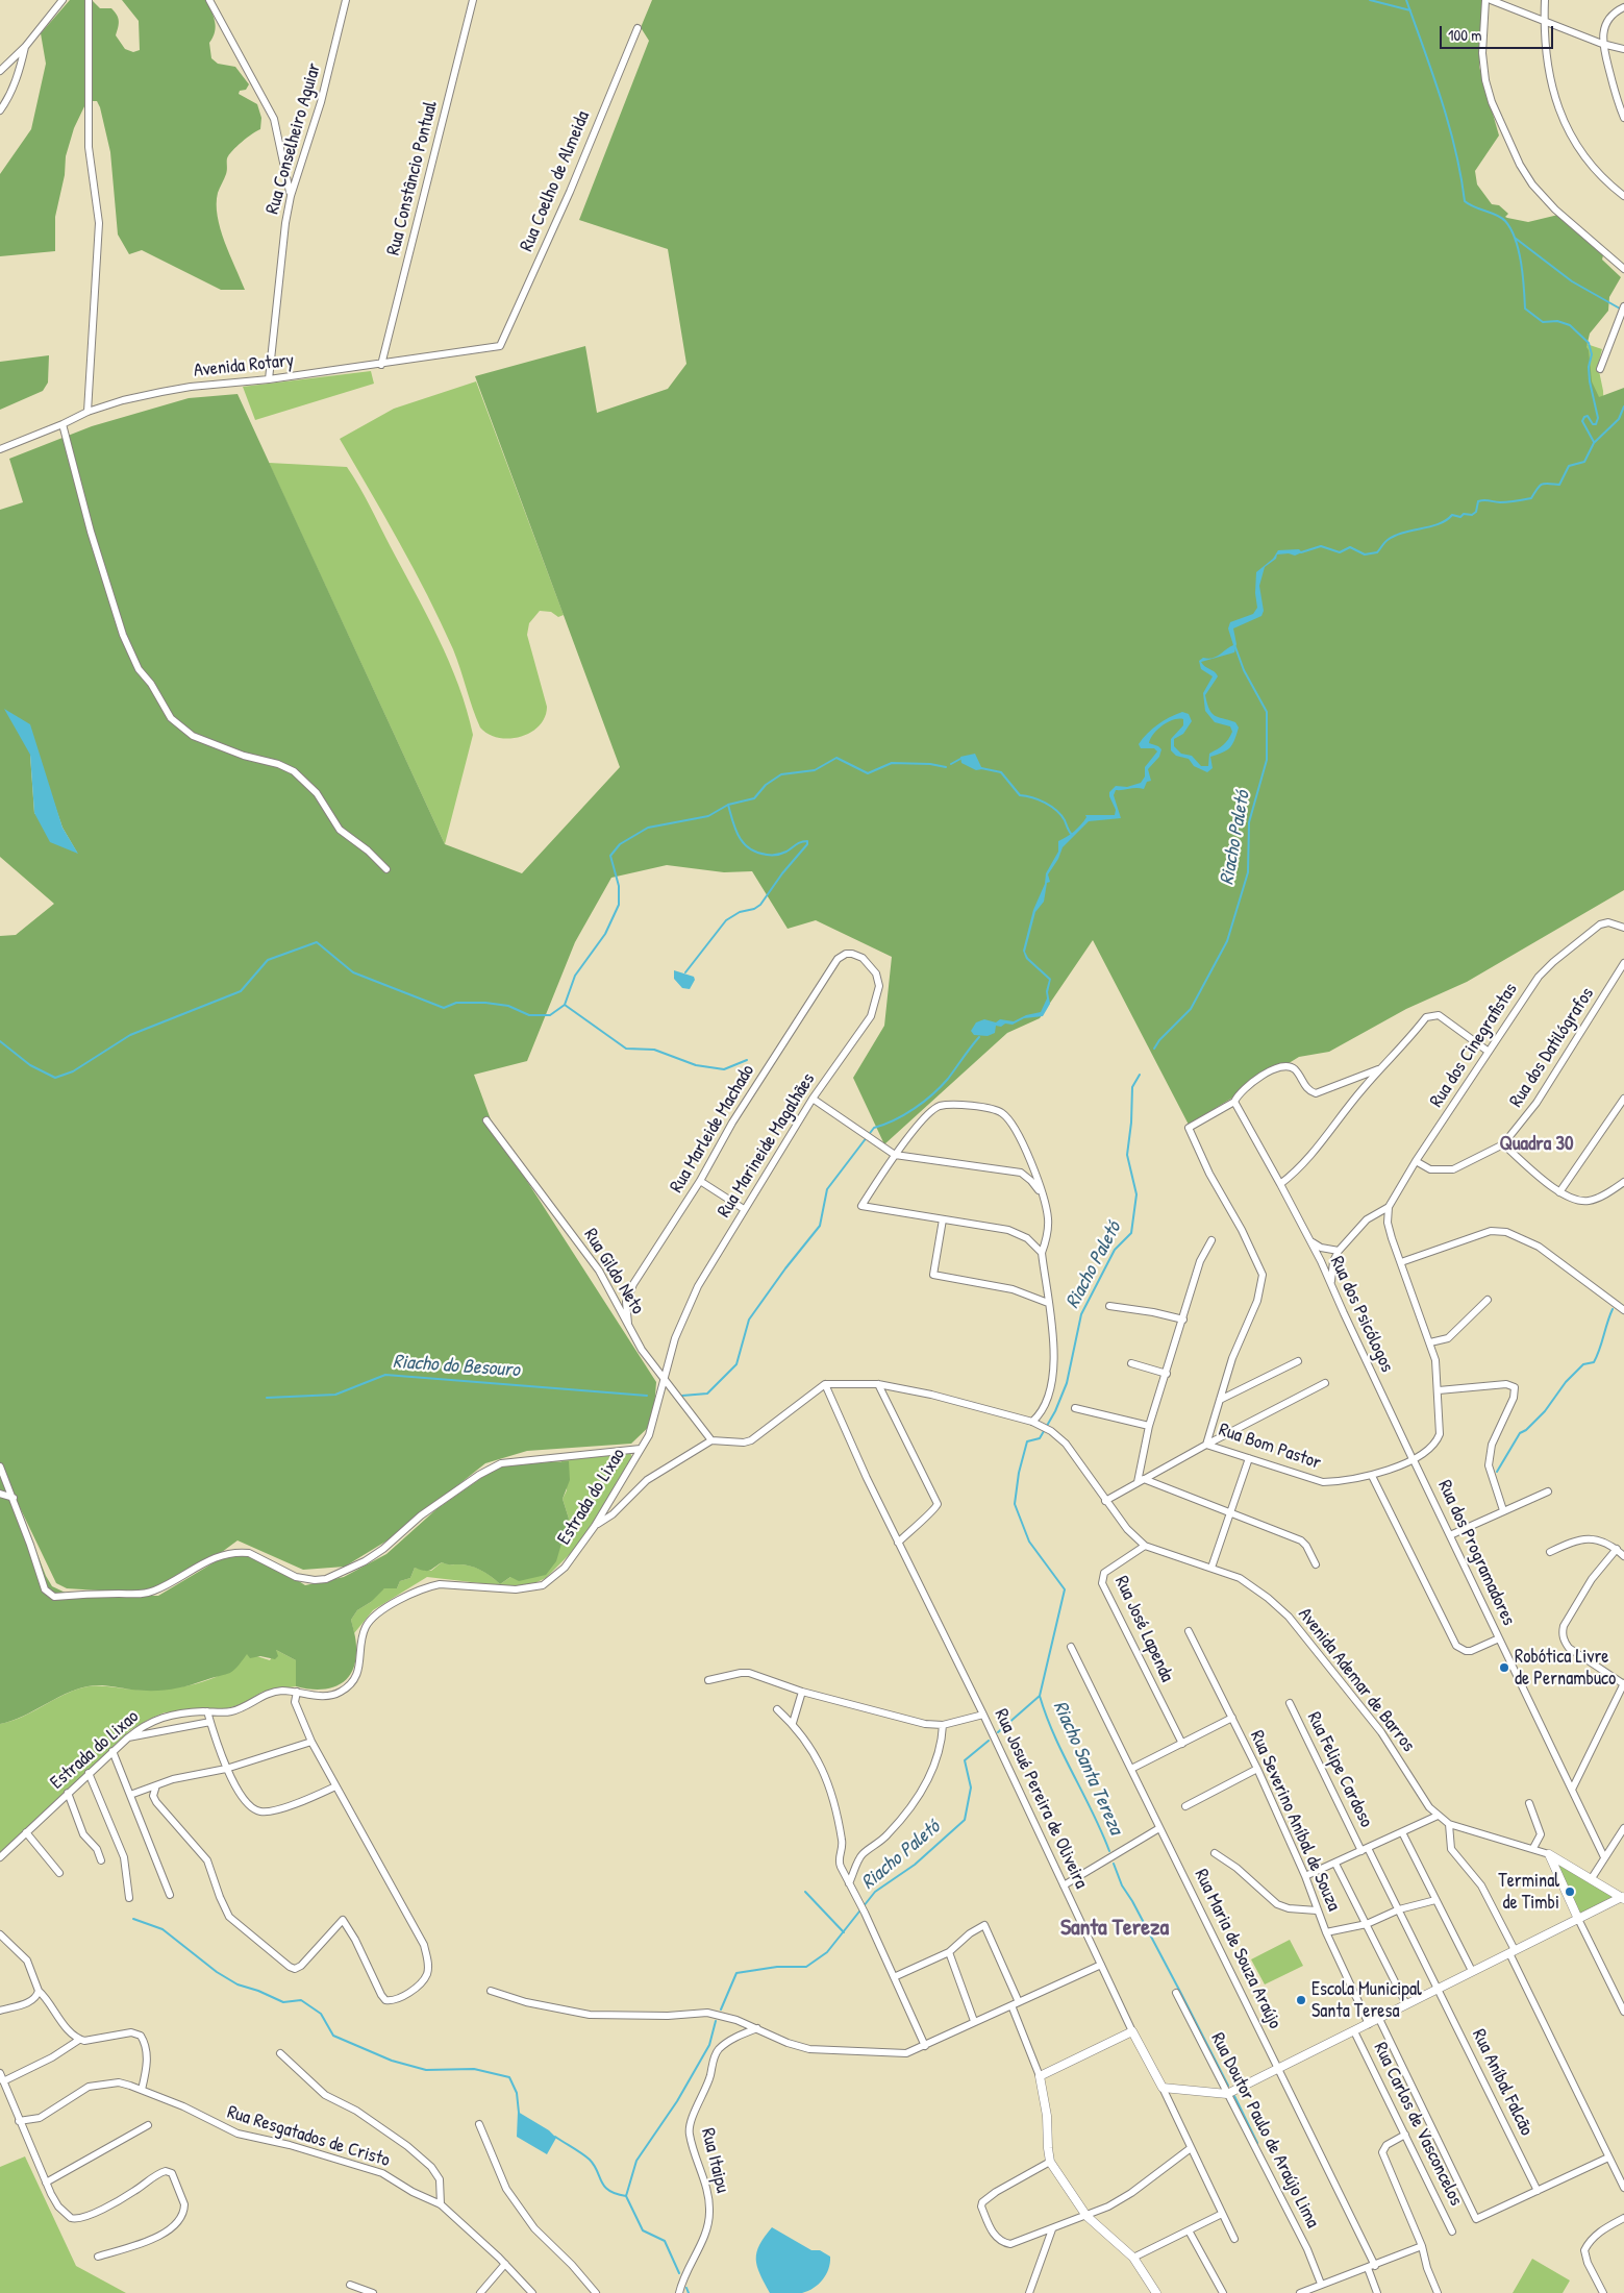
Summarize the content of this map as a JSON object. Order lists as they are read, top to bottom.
{
  "streets": {
    "street": [
      "Rua Conselheiro Aguiar",
      "Rua Constâncio Pontual",
      "Rua Coelho de Almeida",
      "Avenida Rotary",
      "Rua dos Cinegrafistas",
      "Rua dos Datilógrafos",
      "Rua Marleide Machado",
      "Rua Marineide Magalhães",
      "Rua Gildo Neto",
      "Rua dos Psicólogos",
      "Rua Bom Pastor",
      "Estrada do Lixao",
      "Rua dos Programadores",
      "Rua José Lapenda",
      "Avenida Ademar de Barros",
      "Rua Felipe Cardoso",
      "Rua Josué Pereira de Oliveira",
      "Rua Severino Aníbal de Souza",
      "Rua Maria de Souza Araújo",
      "Rua Aníbal Falcão",
      "Rua Carlos de Vasconcelos",
      "Rua Doutor Paulo de Araújo Lima",
      "Rua Resgatados de Cristo",
      "Rua Itaipu"
    ]
  },
  "crossings": [
    ["Rua Conselheiro Aguiar", "Avenida Rotary"],
    ["Rua Constâncio Pontual", "Avenida Rotary"],
    ["Rua Coelho de Almeida", "Avenida Rotary"],
    ["Rua dos Cinegrafistas", "Rua dos Datilógrafos"],
    ["Rua Marleide Machado", "Rua Marineide Magalhães"],
    ["Rua Marleide Machado", "Rua Gildo Neto"],
    ["Rua Marineide Magalhães", "Rua Gildo Neto"],
    ["Rua Marineide Magalhães", "Estrada do Lixao"],
    ["Rua Gildo Neto", "Estrada do Lixao"],
    ["Rua dos Psicólogos", "Rua Bom Pastor"],
    ["Rua dos Psicólogos", "Rua dos Programadores"],
    ["Rua José Lapenda", "Avenida Ademar de Barros"],
    ["Rua Aníbal Falcão", "Rua Carlos de Vasconcelos"]
  ],
  "districts": ["Quadra 30", "Santa Tereza"],
  "water": ["Riacho Paletó", "Riacho do Besouro", "Riacho Santa Tereza"],
  "places": ["Robótica Livre de Pernambuco", "Terminal de Timbi", "Escola Municipal Santa Teresa"],
  "scale_bar": "100 m"
}
